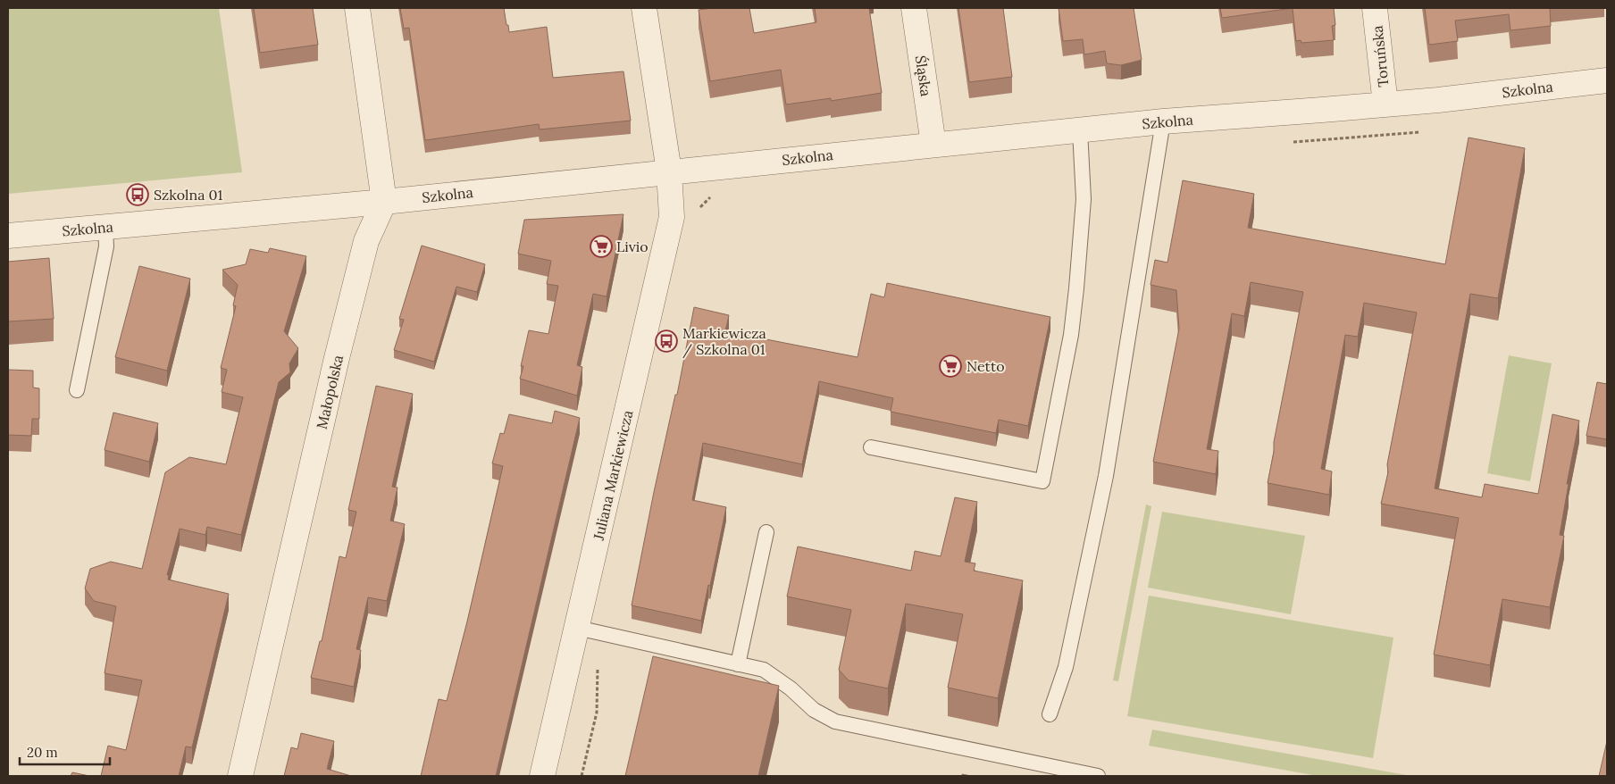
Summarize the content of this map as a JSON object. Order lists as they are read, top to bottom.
{
  "streets": {
    "street": [
      "Toruńska",
      "Śląska",
      "Szkolna",
      "Małopolska",
      "Juliana Markiewicza"
    ]
  },
  "crossings": [
    ["Toruńska", "Szkolna"],
    ["Śląska", "Szkolna"],
    ["Szkolna", "Małopolska"],
    ["Szkolna", "Juliana Markiewicza"]
  ],
  "places": {
    "bus stop": ["Szkolna 01", "Markiewicza / Szkolna 01"],
    "supermarket": ["Livio", "Netto"]
  },
  "scale_bar": "20 m"
}
